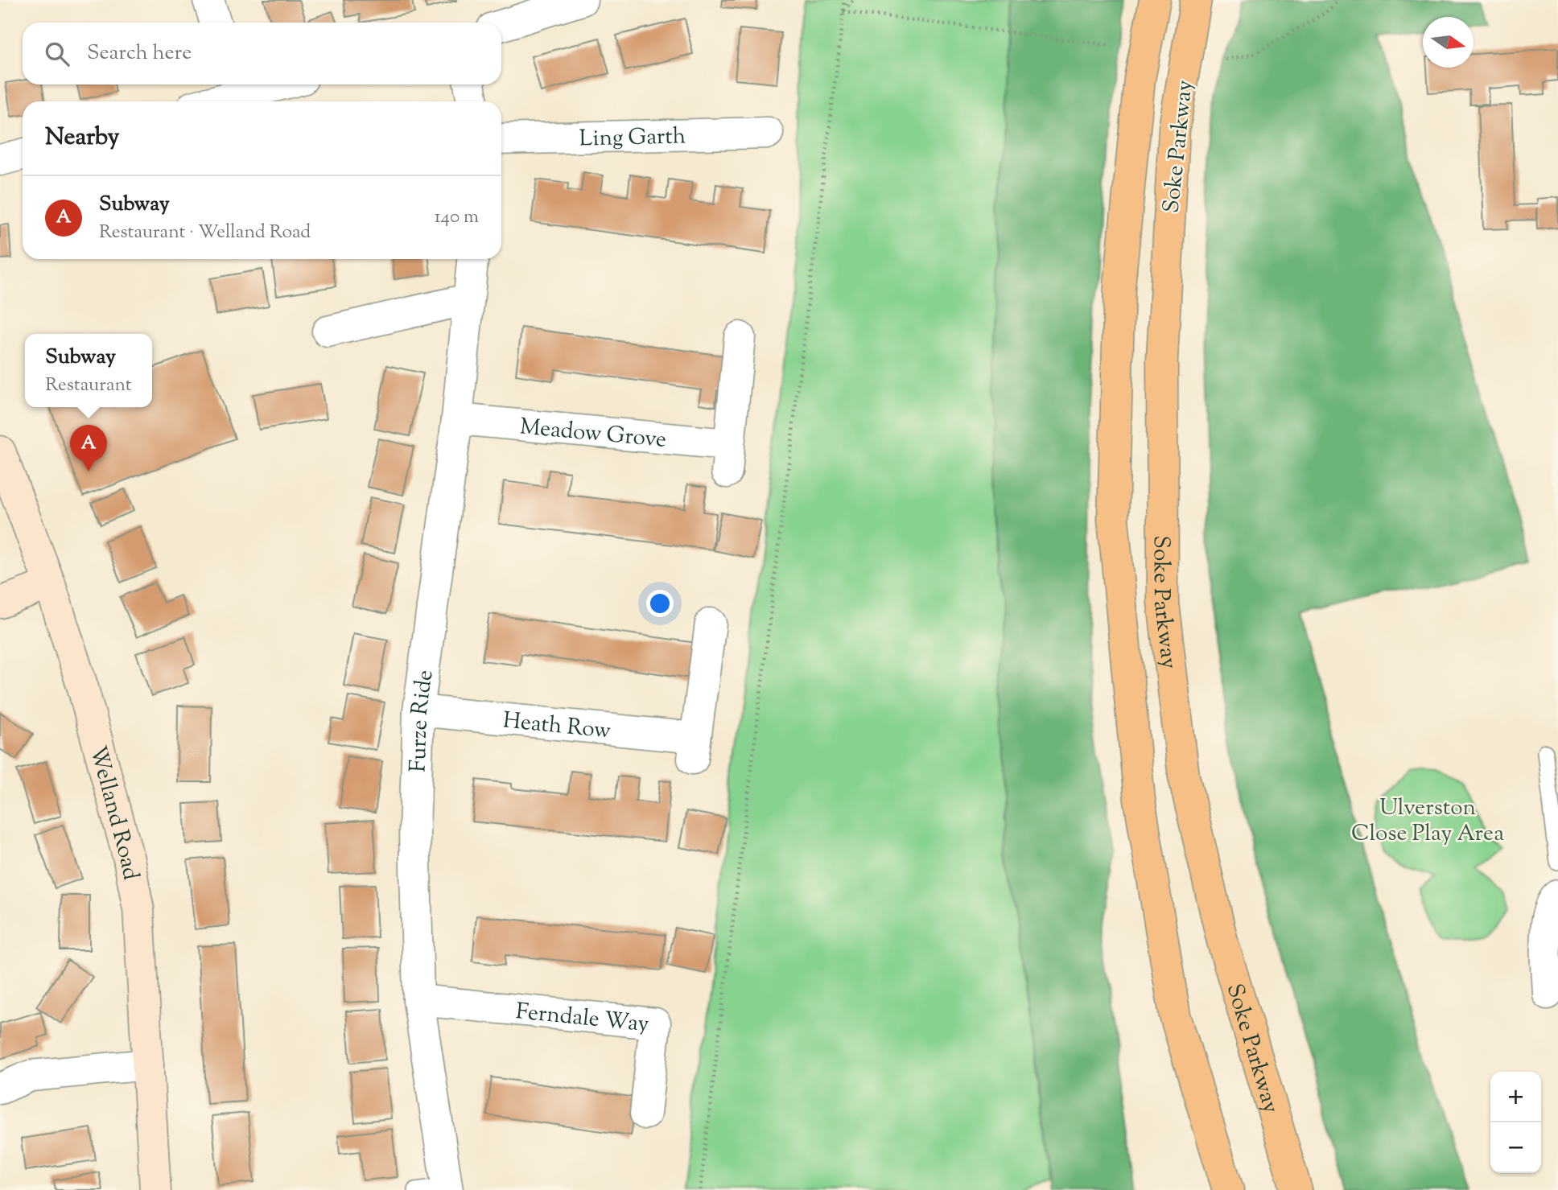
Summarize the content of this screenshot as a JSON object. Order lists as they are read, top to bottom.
{
  "streets": {
    "highway": ["Soke Parkway"],
    "street": [
      "Ling Garth",
      "Meadow Grove",
      "Furze Ride",
      "Heath Row",
      "Welland Road",
      "Ferndale Way"
    ]
  },
  "crossings": [
    ["Meadow Grove", "Furze Ride"],
    ["Furze Ride", "Heath Row"],
    ["Furze Ride", "Ferndale Way"]
  ],
  "parks": ["Ulverston Close Play Area"],
  "north": "right",
  "page": {
    "search": "Search here",
    "heading": "Nearby",
    "list": [
      {
        "mark": "A",
        "name": "Subway",
        "note": "Restaurant · Welland Road",
        "value": "140 m"
      }
    ],
    "popup": ["Subway", "Restaurant"],
    "pins": "A",
    "map_buttons": ["+", "−"]
  }
}
